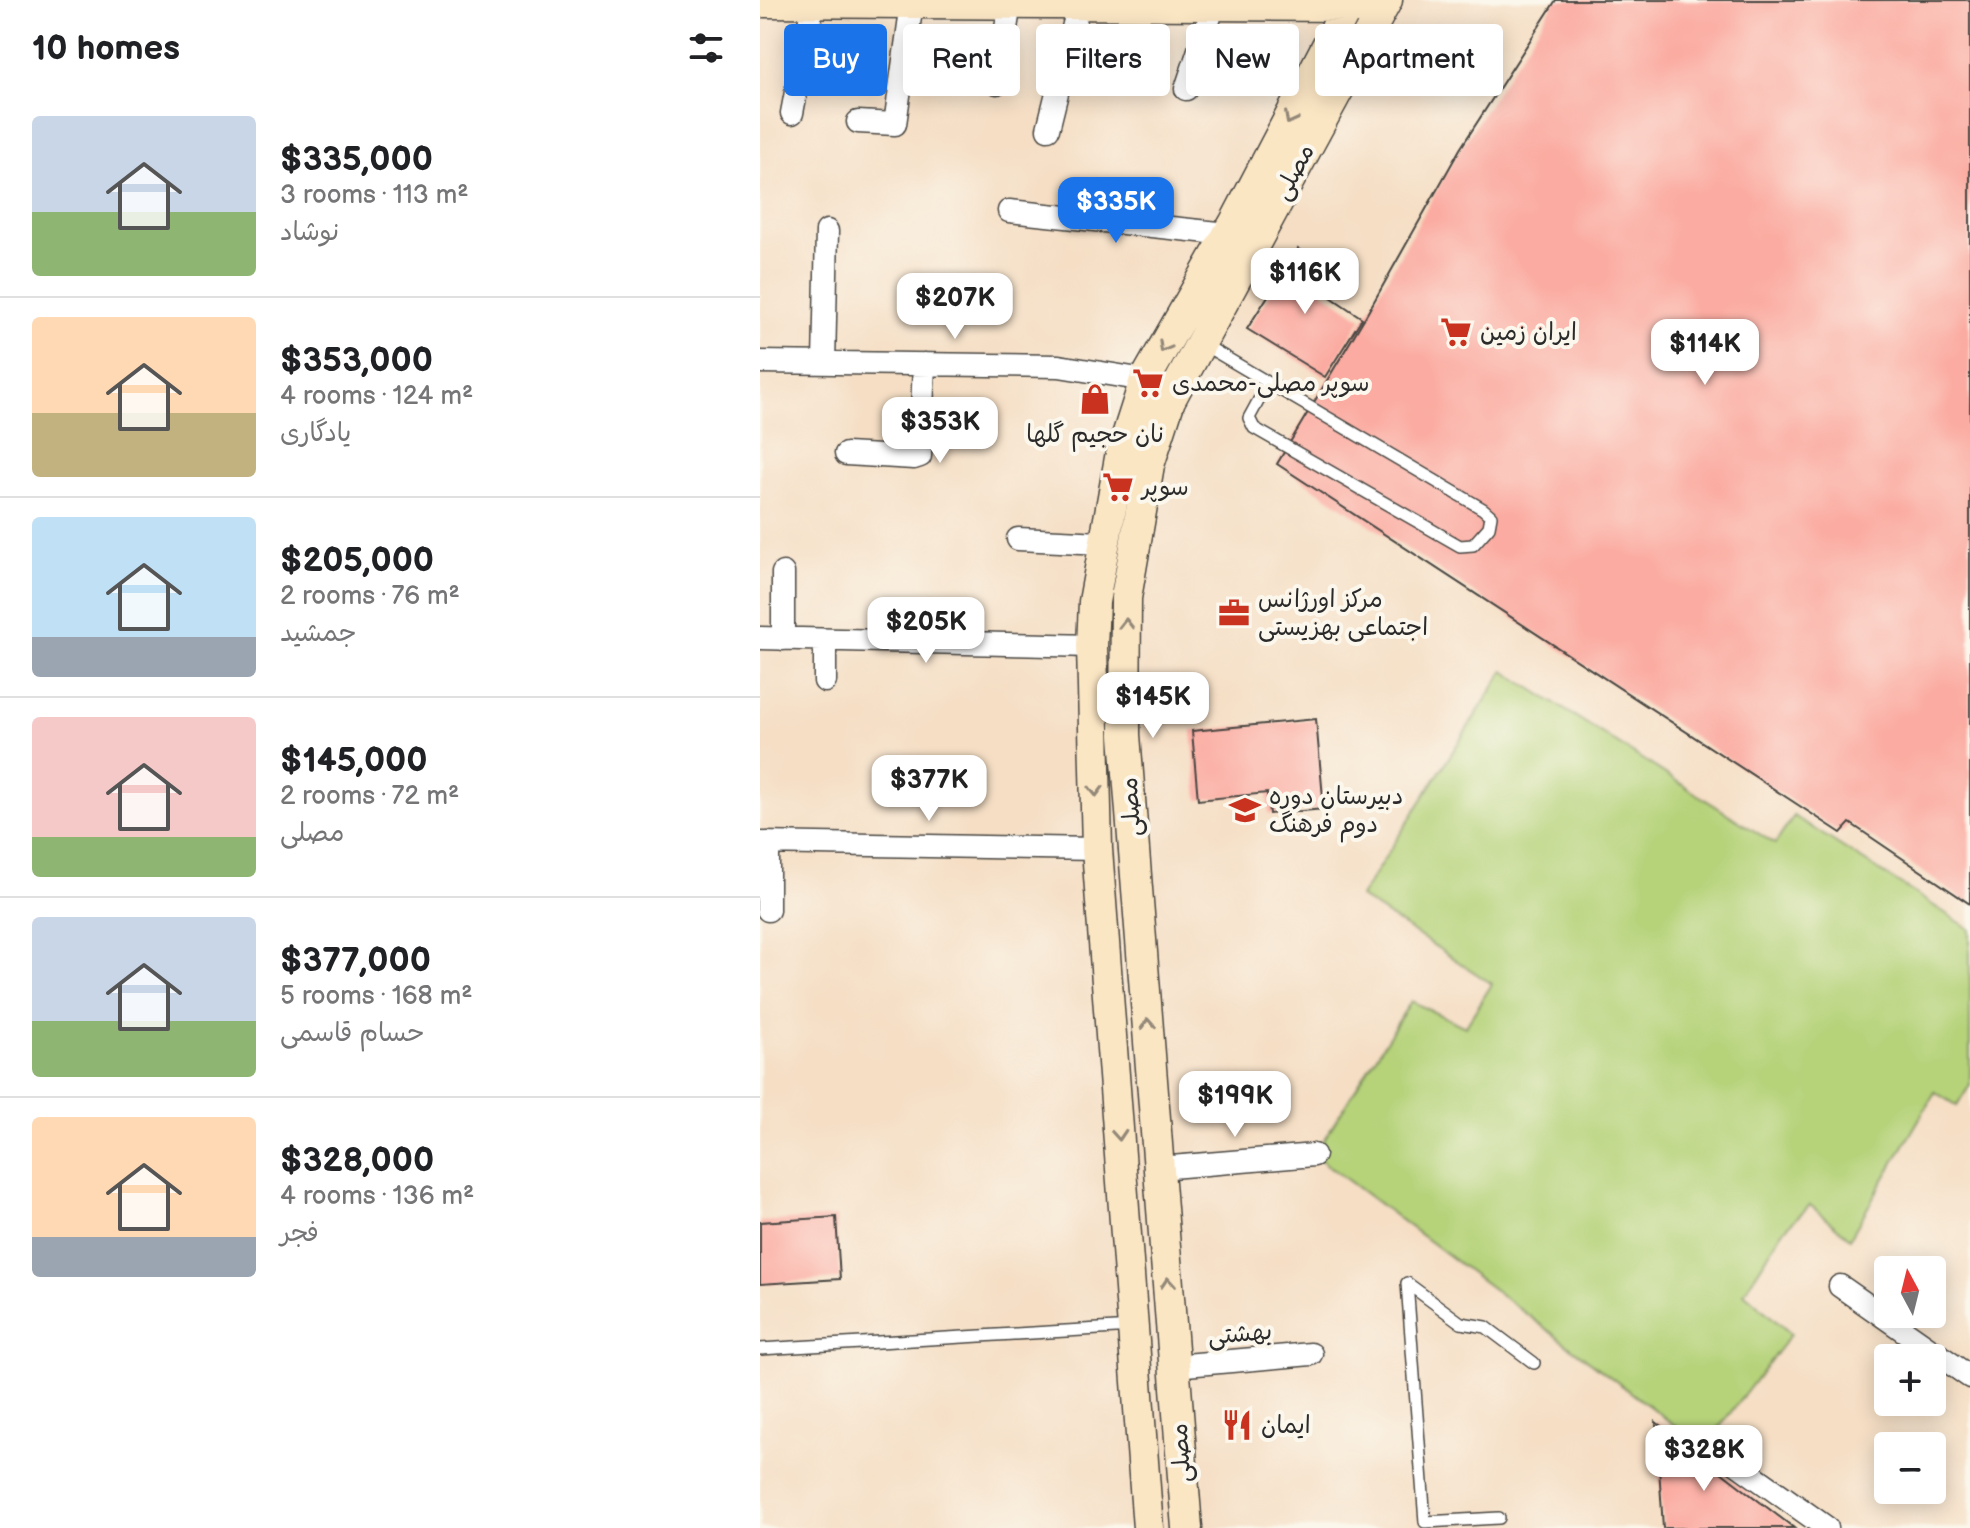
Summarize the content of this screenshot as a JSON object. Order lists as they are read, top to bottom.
{
  "streets": {
    "main road": ["مصلی"],
    "street": ["بهشتی"]
  },
  "crossings": [
    ["مصلی", "بهشتی"]
  ],
  "places": {
    "supermarket": ["ایران زمین", "سوپر مصلی-محمدی", "سوپر"],
    "shop": ["نان حجیم گلها"],
    "office": ["مرکز اورژانس اجتماعی بهزیستی"],
    "school or university": ["دبیرستان دوره دوم فرهنگ"],
    "restaurant": ["ایمان"]
  },
  "north": "top",
  "page": {
    "heading": "10 homes",
    "chip": [
      "Buy",
      "Rent",
      "Filters",
      "New",
      "Apartment"
    ],
    "list": [
      {
        "name": "$335,000",
        "note": "3 rooms · 113 m² · نوشاد"
      },
      {
        "name": "$353,000",
        "note": "4 rooms · 124 m² · یادگاری"
      },
      {
        "name": "$205,000",
        "note": "2 rooms · 76 m² · جمشید"
      },
      {
        "name": "$145,000",
        "note": "2 rooms · 72 m² · مصلی"
      },
      {
        "name": "$377,000",
        "note": "5 rooms · 168 m² · حسام قاسمی"
      },
      {
        "name": "$328,000",
        "note": "4 rooms · 136 m² · فجر"
      }
    ],
    "price": [
      "$335K",
      "$116K",
      "$207K",
      "$114K",
      "$353K",
      "$205K",
      "$145K",
      "$377K",
      "$199K",
      "$328K"
    ],
    "map_buttons": ["+", "−"]
  }
}
